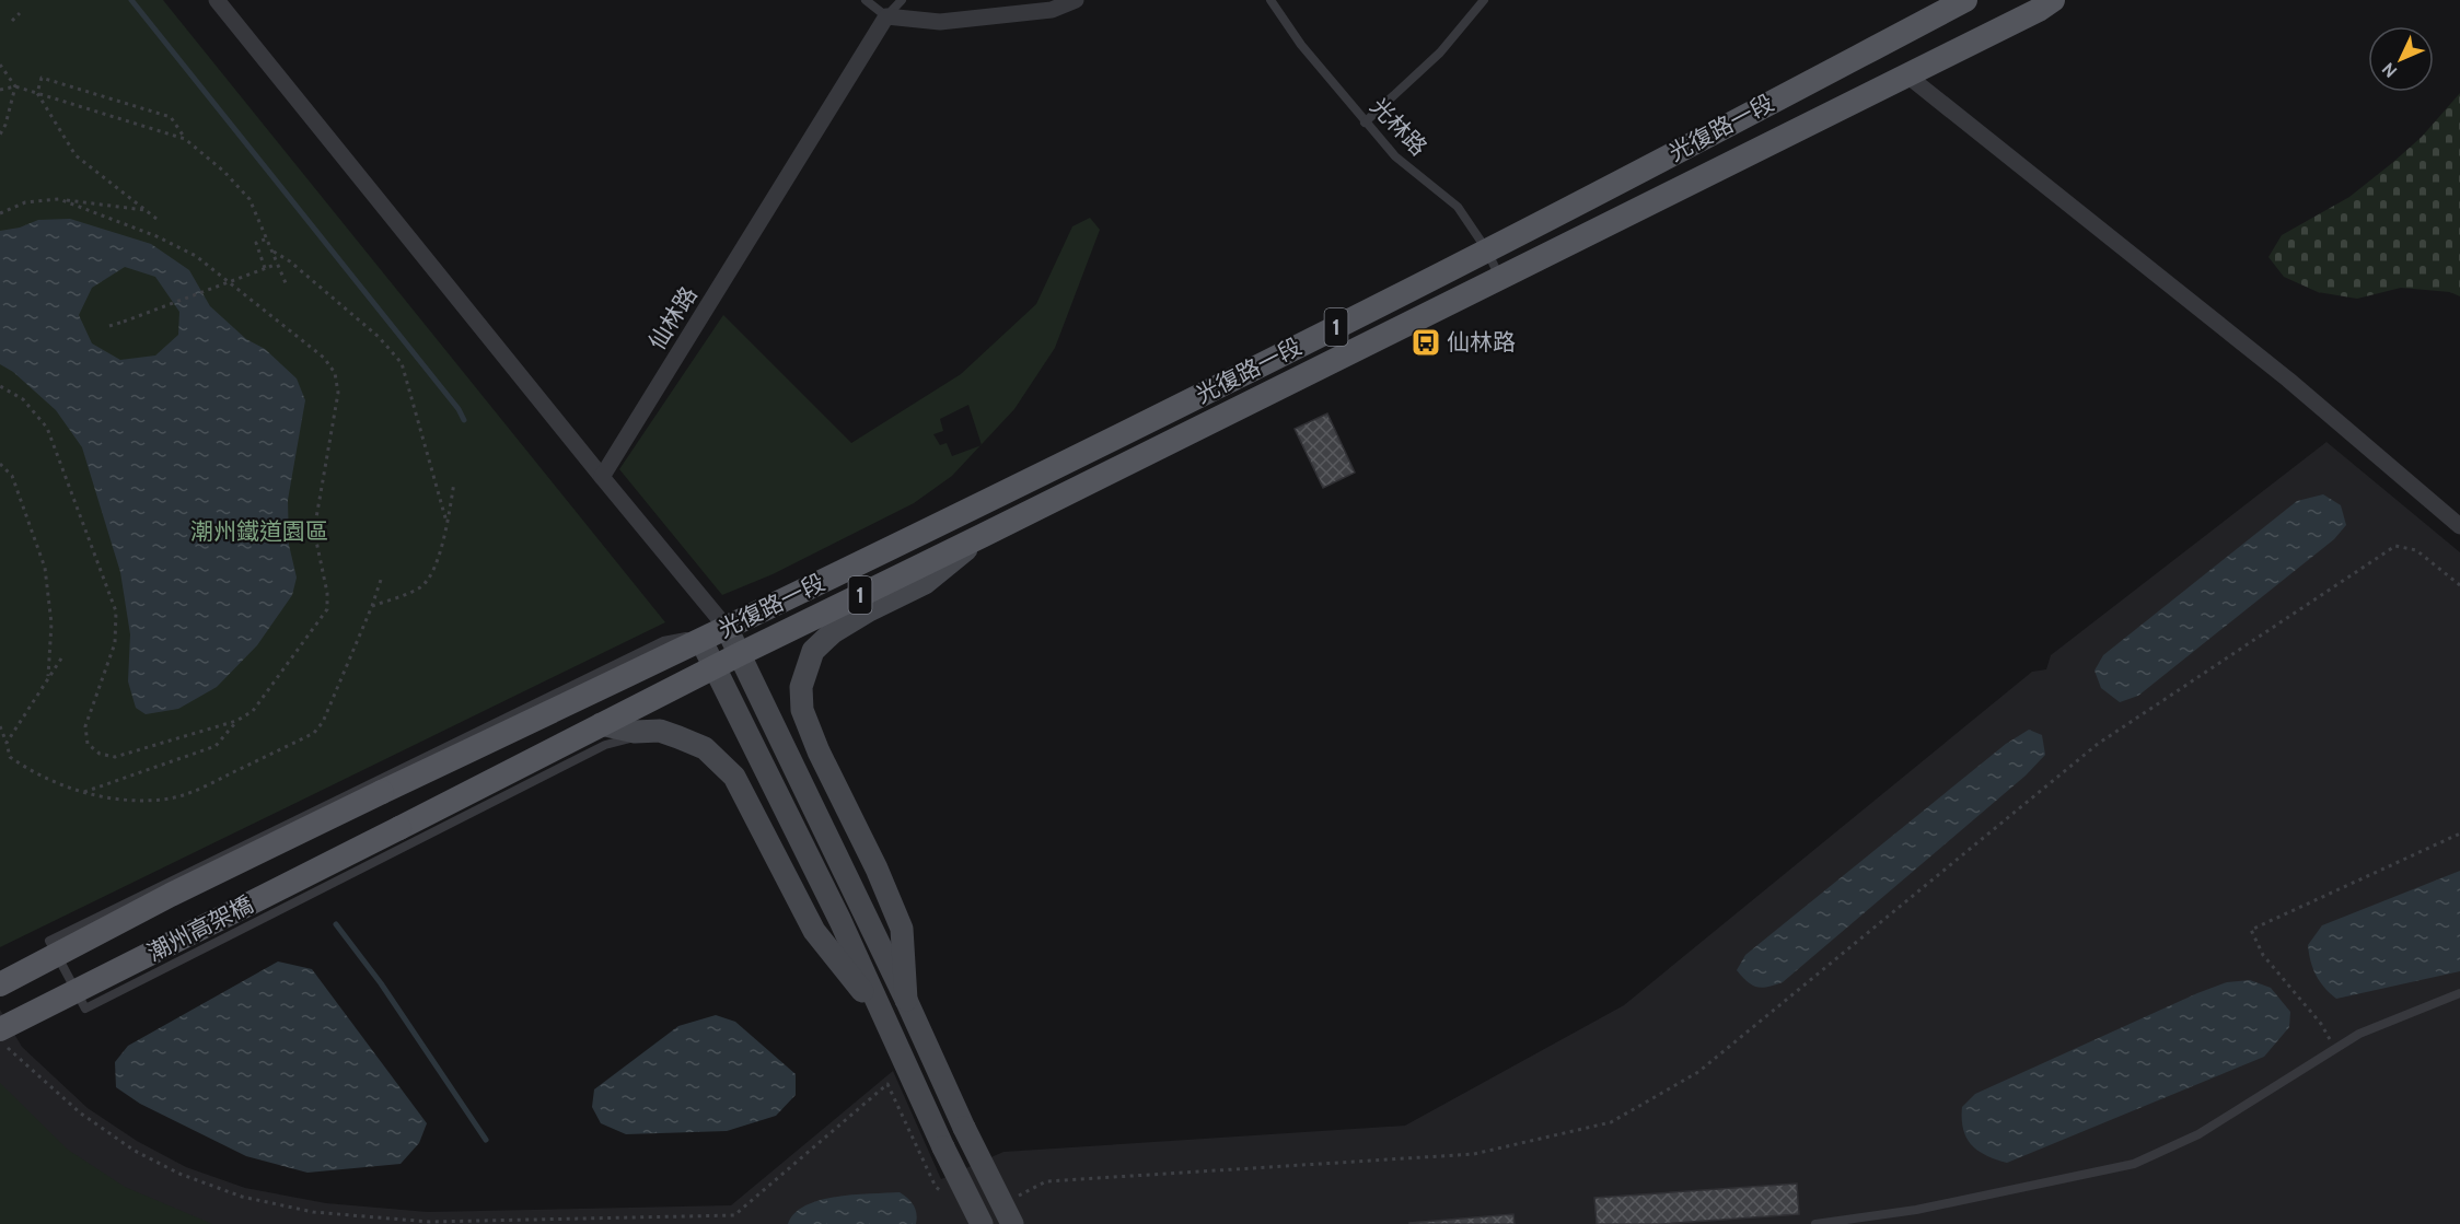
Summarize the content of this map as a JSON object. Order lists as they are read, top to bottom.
{
  "streets": {
    "main road": ["光復路一段", "1", "潮州高架橋"],
    "street": ["仙林路"],
    "lane": ["光林路"]
  },
  "crossings": [
    ["光林路", "光復路一段"],
    ["光復路一段", "1"],
    ["光復路一段", "潮州高架橋"],
    ["1", "潮州高架橋"]
  ],
  "parks": ["潮州鐵道園區"],
  "places": {
    "bus stop": ["仙林路"]
  },
  "north": "bottom left"
}
